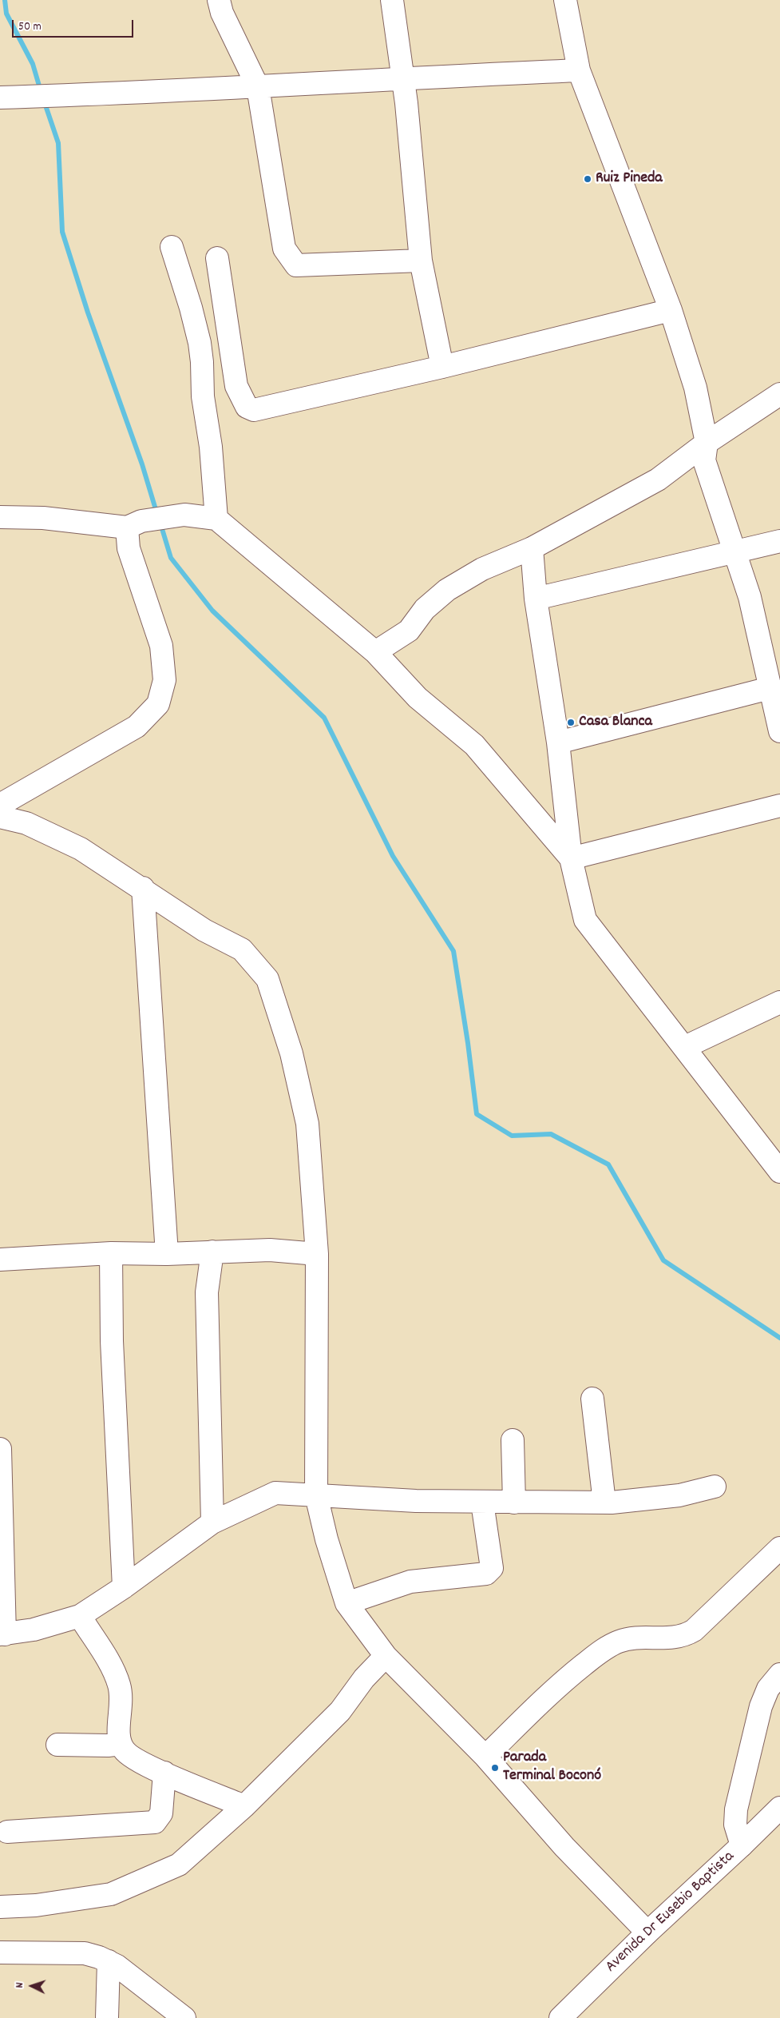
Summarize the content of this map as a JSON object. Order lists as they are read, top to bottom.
{
  "streets": {
    "street": ["Avenida Dr Eusebio Baptista"]
  },
  "places": ["Ruiz Pineda", "Casa Blanca", "Parada Terminal Boconó"],
  "scale_bar": "50 m",
  "north": "left"
}
